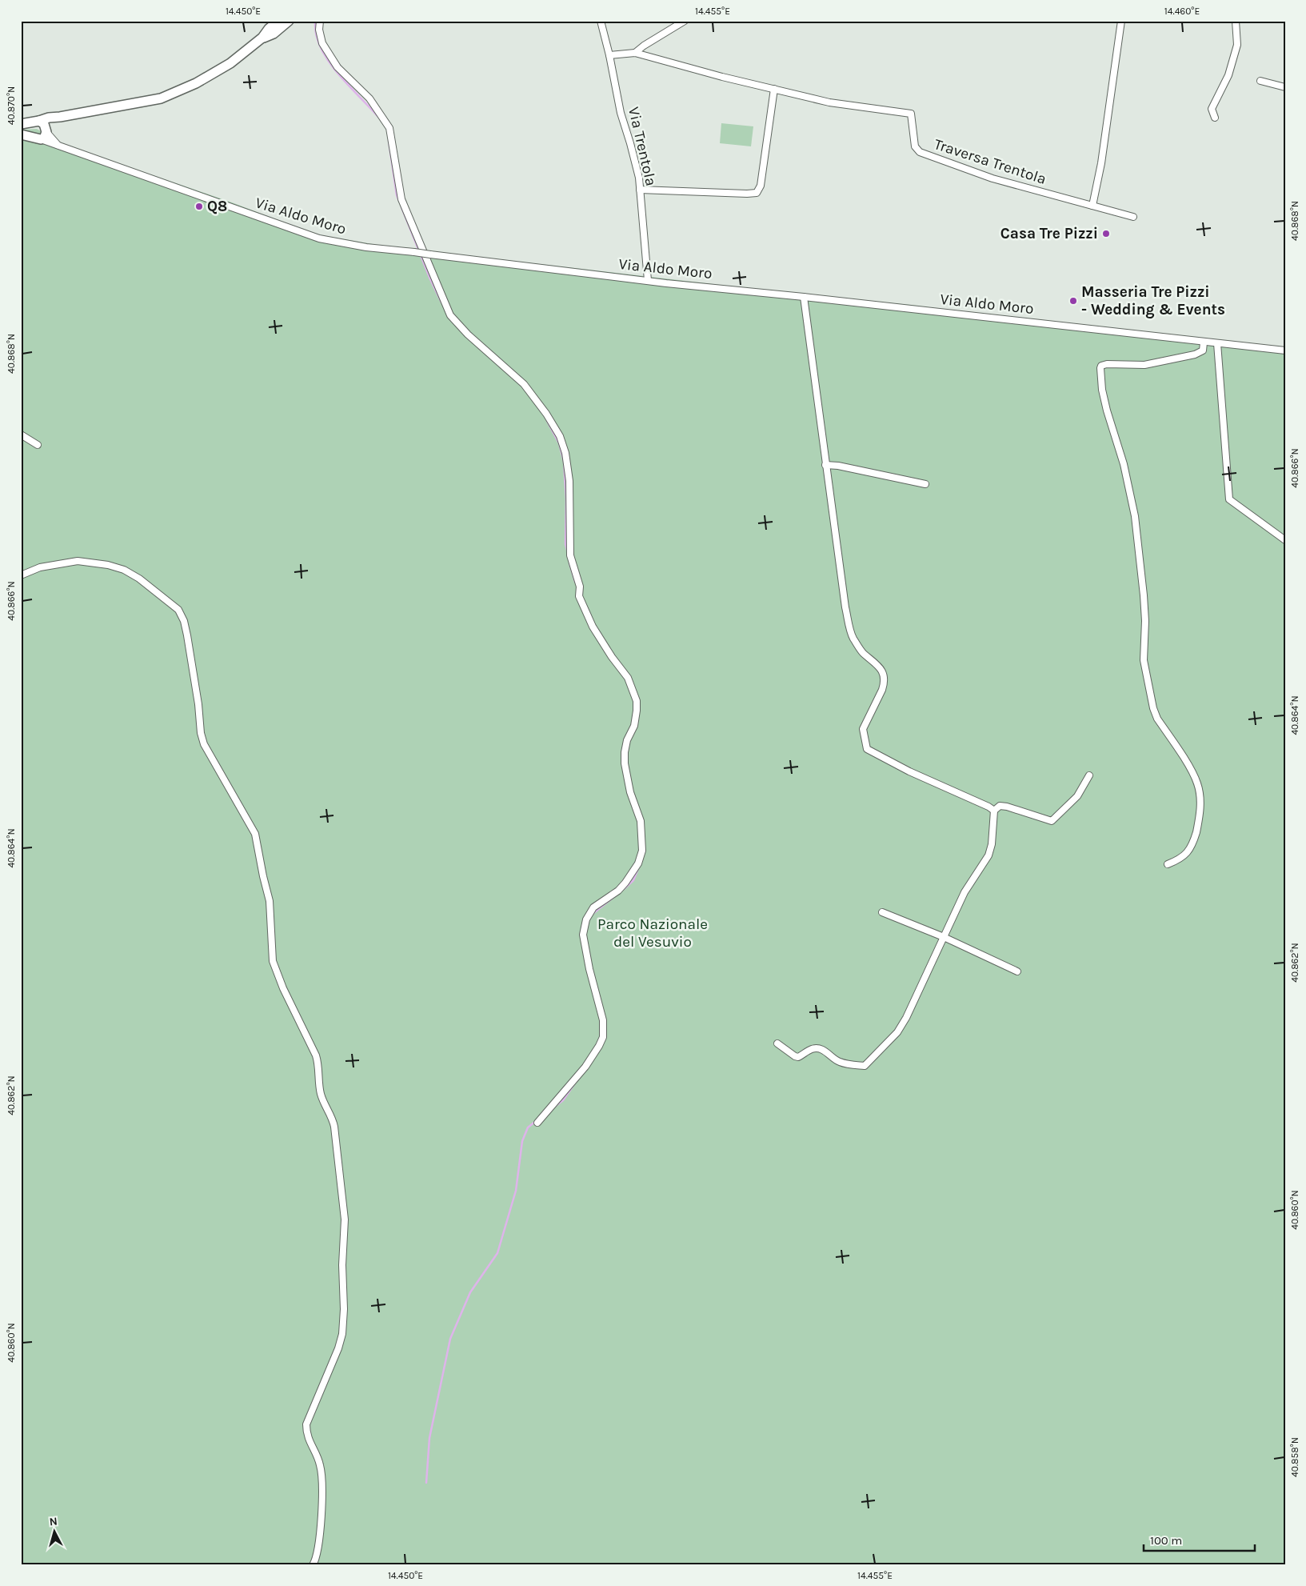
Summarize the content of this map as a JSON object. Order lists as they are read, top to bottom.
{
  "streets": {
    "street": ["Via Trentola", "Traversa Trentola", "Via Aldo Moro"]
  },
  "crossings": [
    ["Via Trentola", "Traversa Trentola"],
    ["Via Trentola", "Via Aldo Moro"]
  ],
  "parks": ["Parco Nazionale del Vesuvio"],
  "places": ["Q8", "Casa Tre Pizzi", "Masseria Tre Pizzi - Wedding & Events"],
  "scale_bar": "100 m",
  "north": "top",
  "coordinates": [
    "14.450°E",
    "14.455°E",
    "14.460°E",
    "40.870°N",
    "40.868°N",
    "40.866°N",
    "40.864°N",
    "40.862°N",
    "40.860°N",
    "40.858°N"
  ]
}
